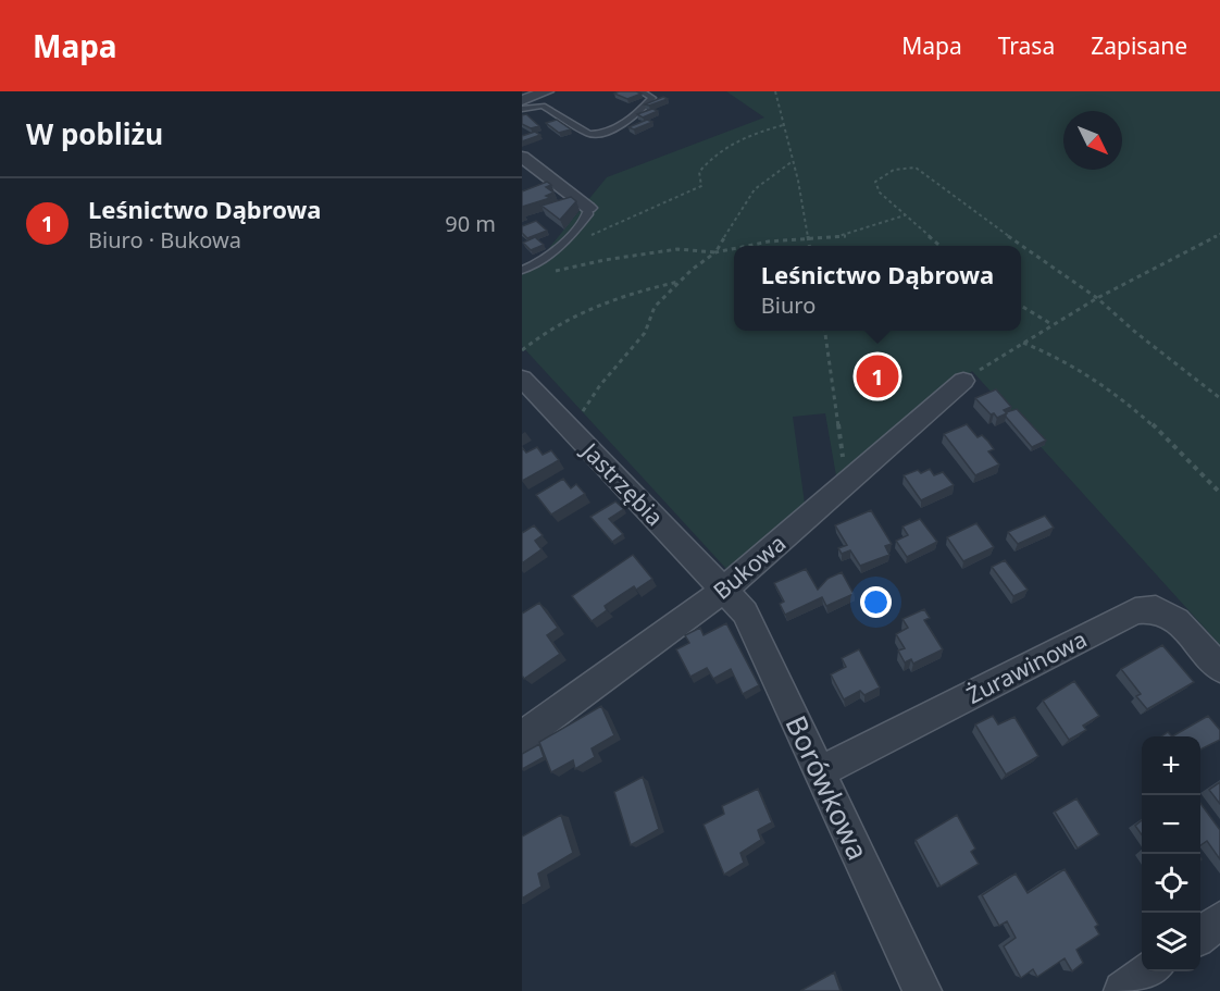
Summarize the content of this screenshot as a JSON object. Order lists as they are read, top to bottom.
{
  "streets": {
    "street": [
      "Jastrzębia",
      "Bukowa",
      "Żurawinowa",
      "Borówkowa"
    ]
  },
  "crossings": [
    ["Jastrzębia", "Bukowa"],
    ["Jastrzębia", "Borówkowa"],
    ["Bukowa", "Borówkowa"],
    ["Żurawinowa", "Borówkowa"]
  ],
  "north": "bottom right",
  "page": {
    "header": "Mapa",
    "nav": ["Mapa", "Trasa", "Zapisane"],
    "heading": "W pobliżu",
    "list": [
      {
        "mark": "1",
        "name": "Leśnictwo Dąbrowa",
        "note": "Biuro · Bukowa",
        "value": "90 m"
      }
    ],
    "popup": ["Leśnictwo Dąbrowa", "Biuro"],
    "pins": "1",
    "map_buttons": ["+", "−"]
  }
}
